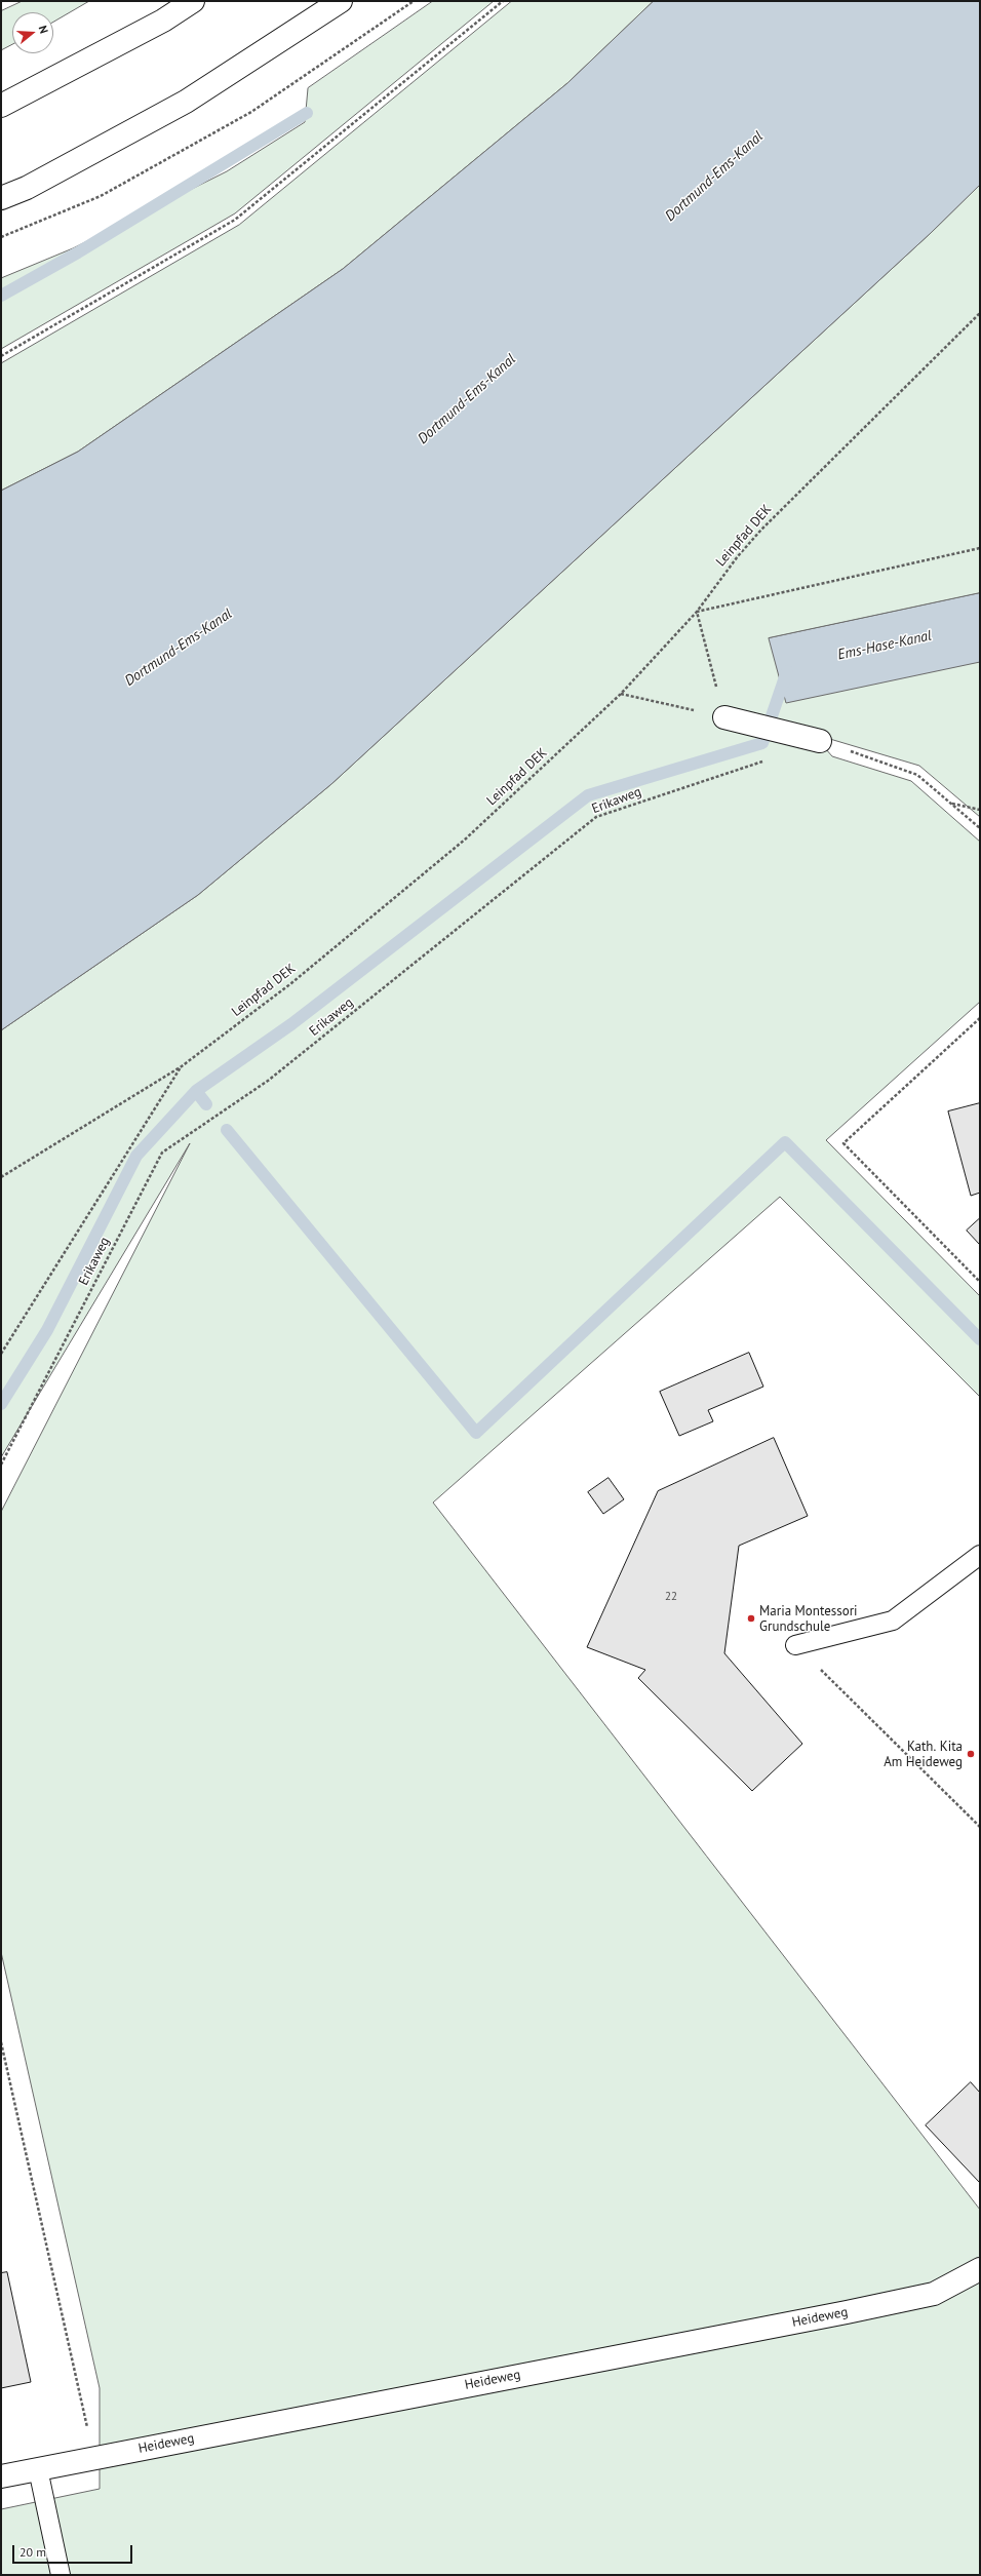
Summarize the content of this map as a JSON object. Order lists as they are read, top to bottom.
{
  "streets": {
    "main road": ["Heideweg"],
    "path": ["Leinpfad DEK", "Erikaweg"]
  },
  "water": ["Dortmund-Ems-Kanal", "Ems-Hase-Kanal"],
  "places": ["Maria Montessori Grundschule", "Kath. Kita Am Heideweg"],
  "house_numbers": ["22"],
  "scale_bar": "20 m",
  "north": "right"
}
